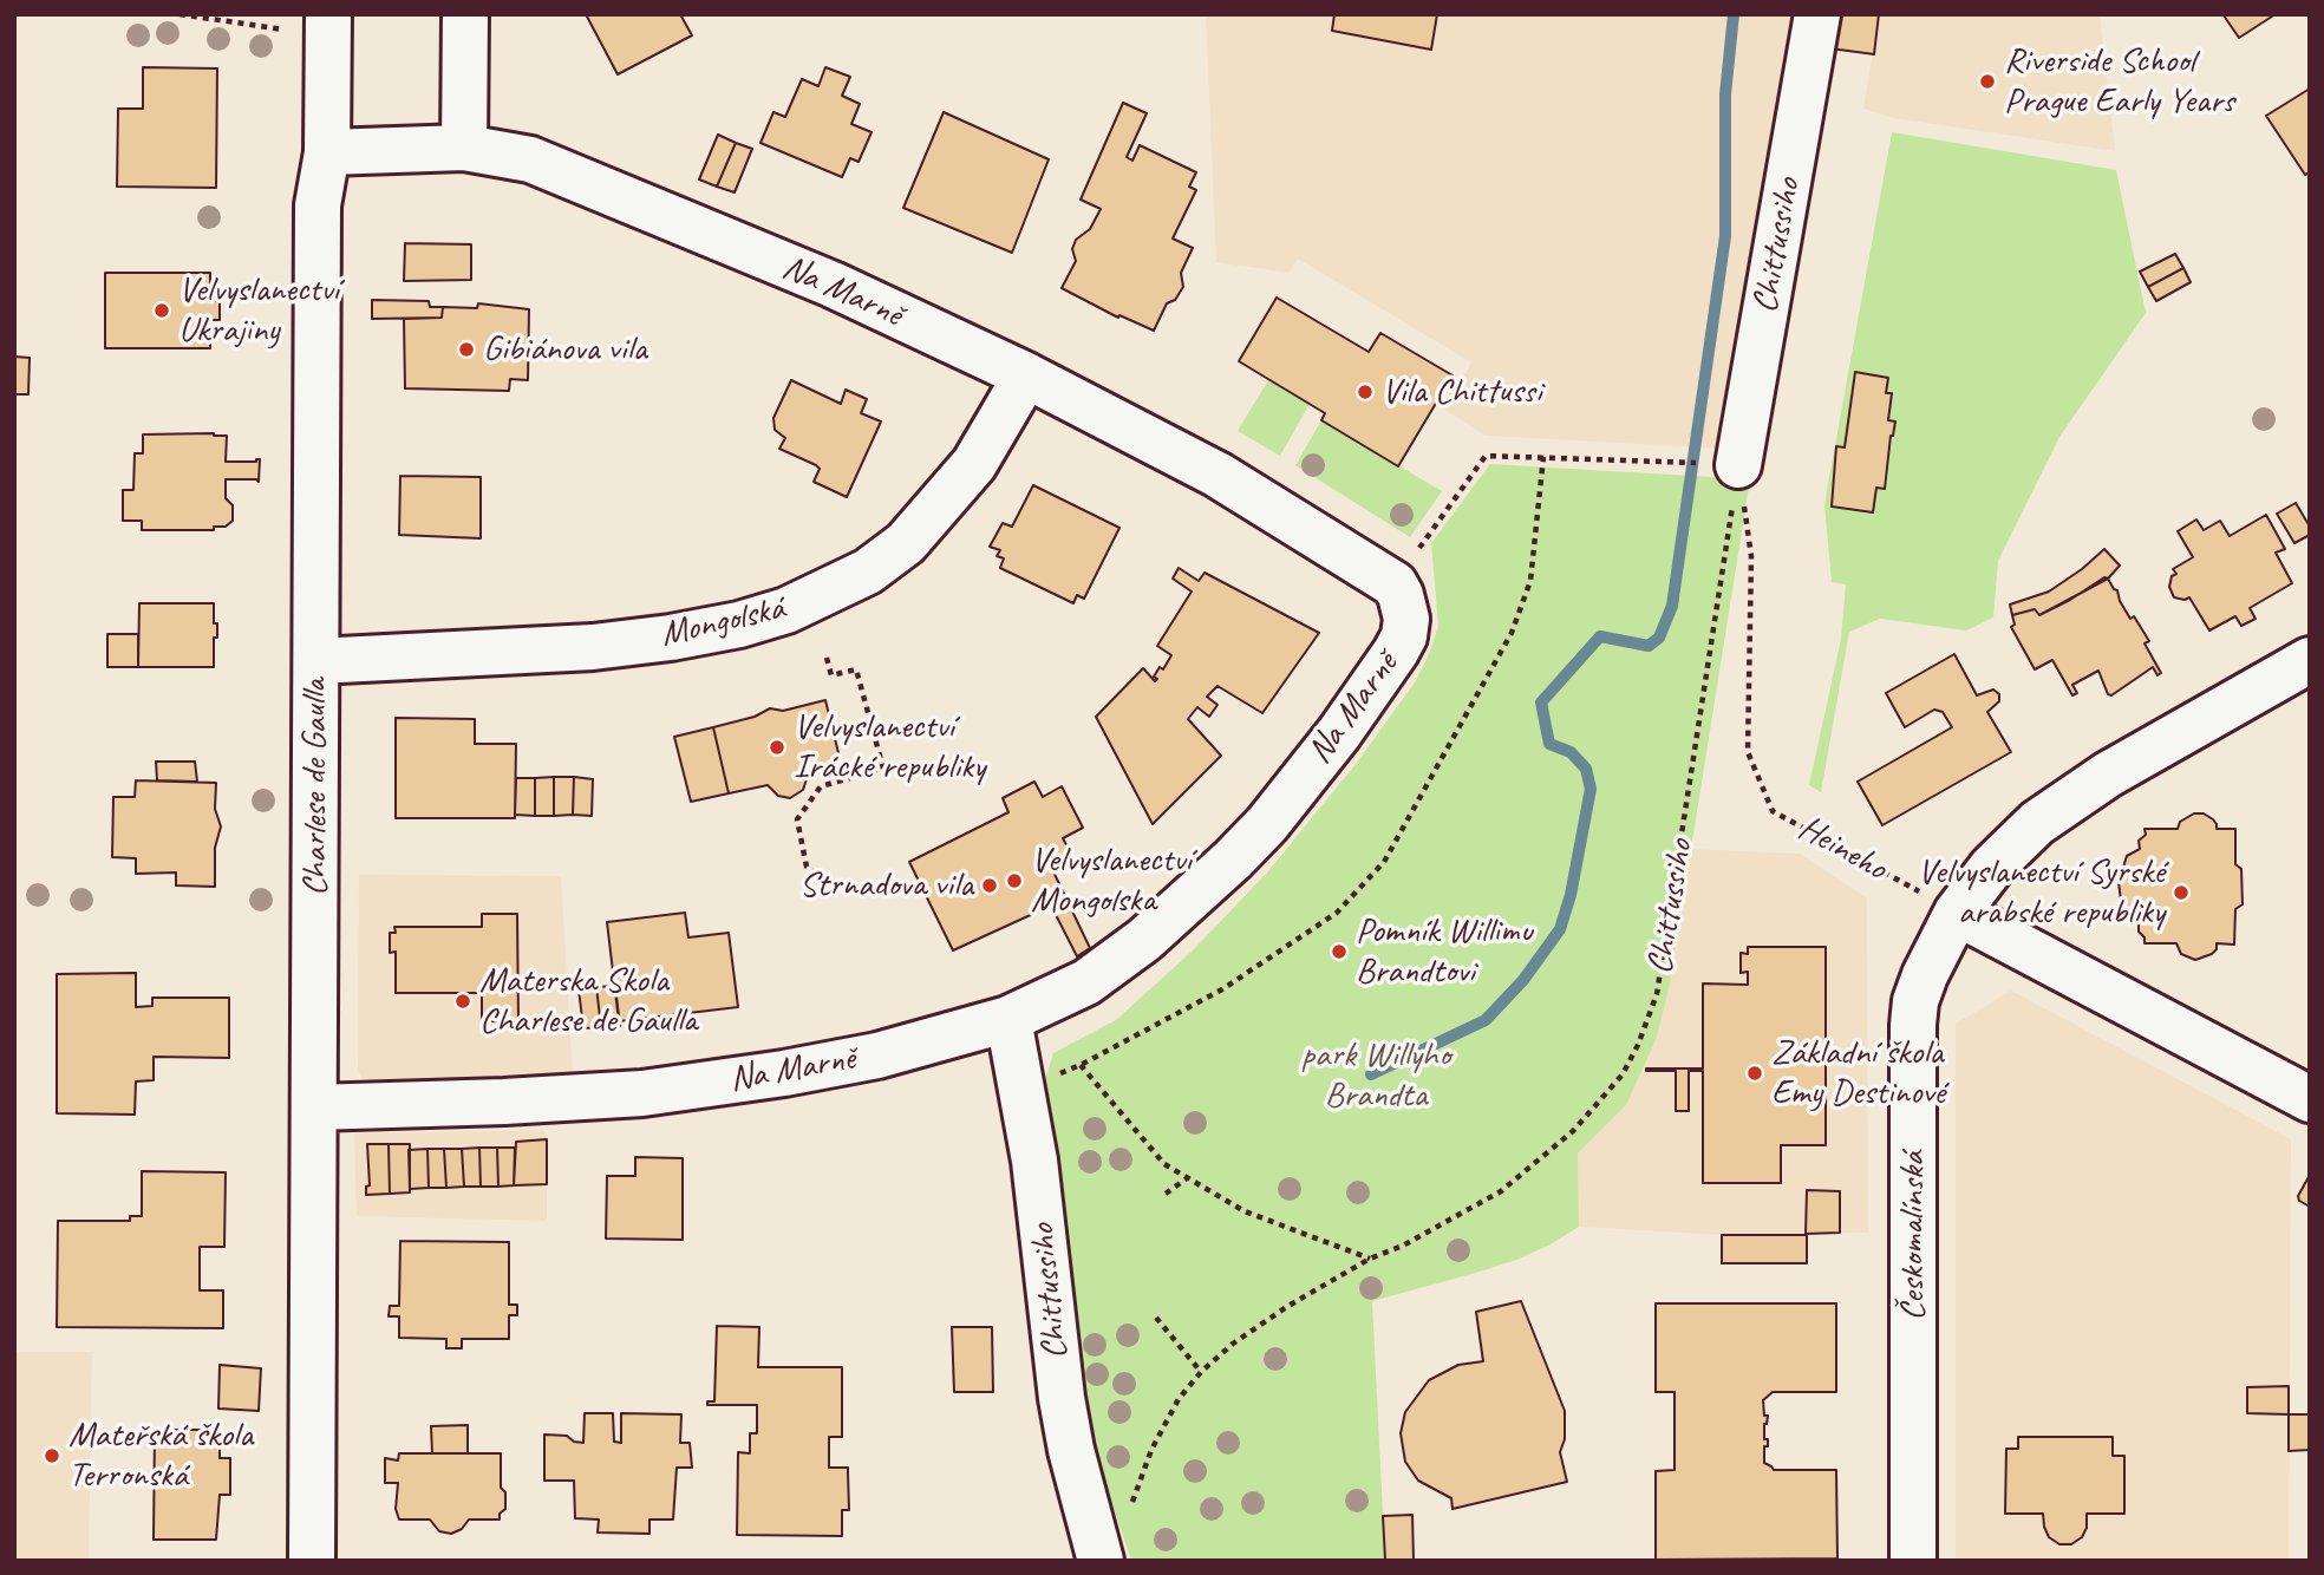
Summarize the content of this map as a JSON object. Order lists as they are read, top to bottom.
{
  "streets": {
    "street": [
      "Chittussiho",
      "Na Marně",
      "Mongolská",
      "Charlese de Gaulla",
      "Českomalínská"
    ],
    "path": ["Heineho"]
  },
  "crossings": [
    ["Chittussiho", "Na Marně"],
    ["Chittussiho", "Heineho"],
    ["Na Marně", "Mongolská"],
    ["Na Marně", "Charlese de Gaulla"],
    ["Mongolská", "Charlese de Gaulla"],
    ["Heineho", "Českomalínská"]
  ],
  "parks": ["park Willyho Brandta"],
  "places": [
    "Riverside School Prague Early Years",
    "Velvyslanectví Ukrajiny",
    "Gibiánova vila",
    "Vila Chittussi",
    "Velvyslanectví Irácké republiky",
    "Velvyslanectví Mongolska",
    "Strnadova vila",
    "Velvyslanectví Syrské arabské republiky",
    "Pomník Willimu Brandtovi",
    "Materska Skola Charlese de Gaulla",
    "Základní škola Emy Destinové",
    "Mateřská škola Terronská"
  ]
}
